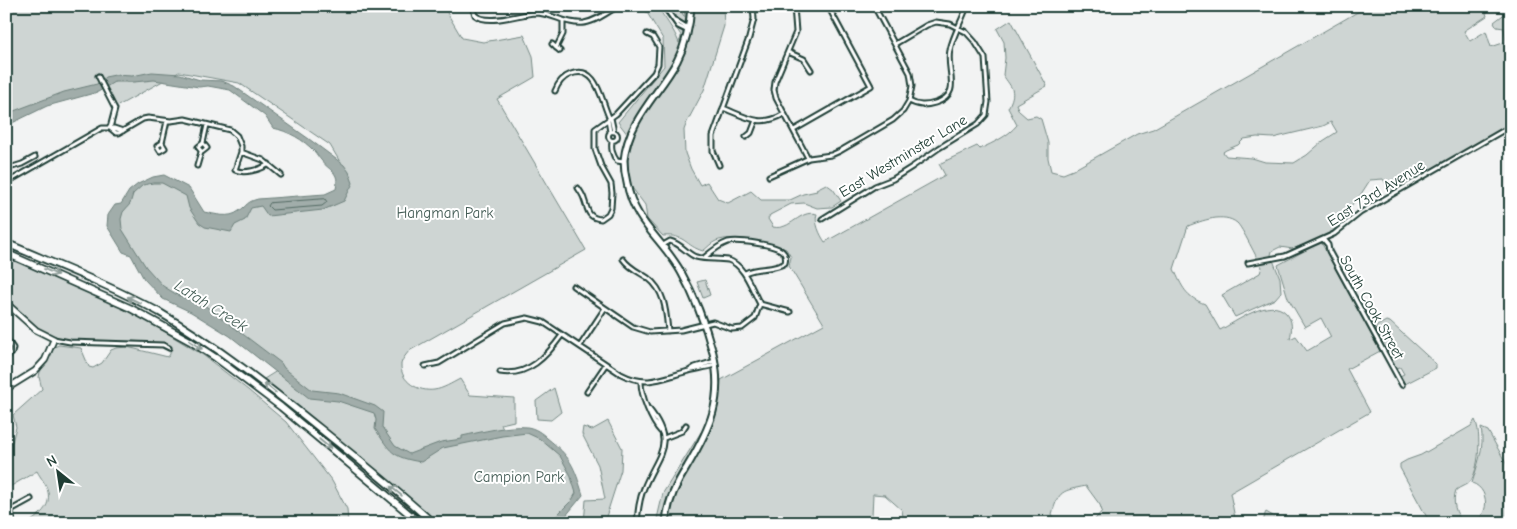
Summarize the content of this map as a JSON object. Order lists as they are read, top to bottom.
{
  "streets": {
    "street": ["East Westminster Lane", "East 73rd Avenue", "South Cook Street"]
  },
  "crossings": [
    ["East 73rd Avenue", "South Cook Street"]
  ],
  "water": ["Latah Creek"],
  "parks": ["Hangman Park", "Campion Park"],
  "north": "top left"
}
